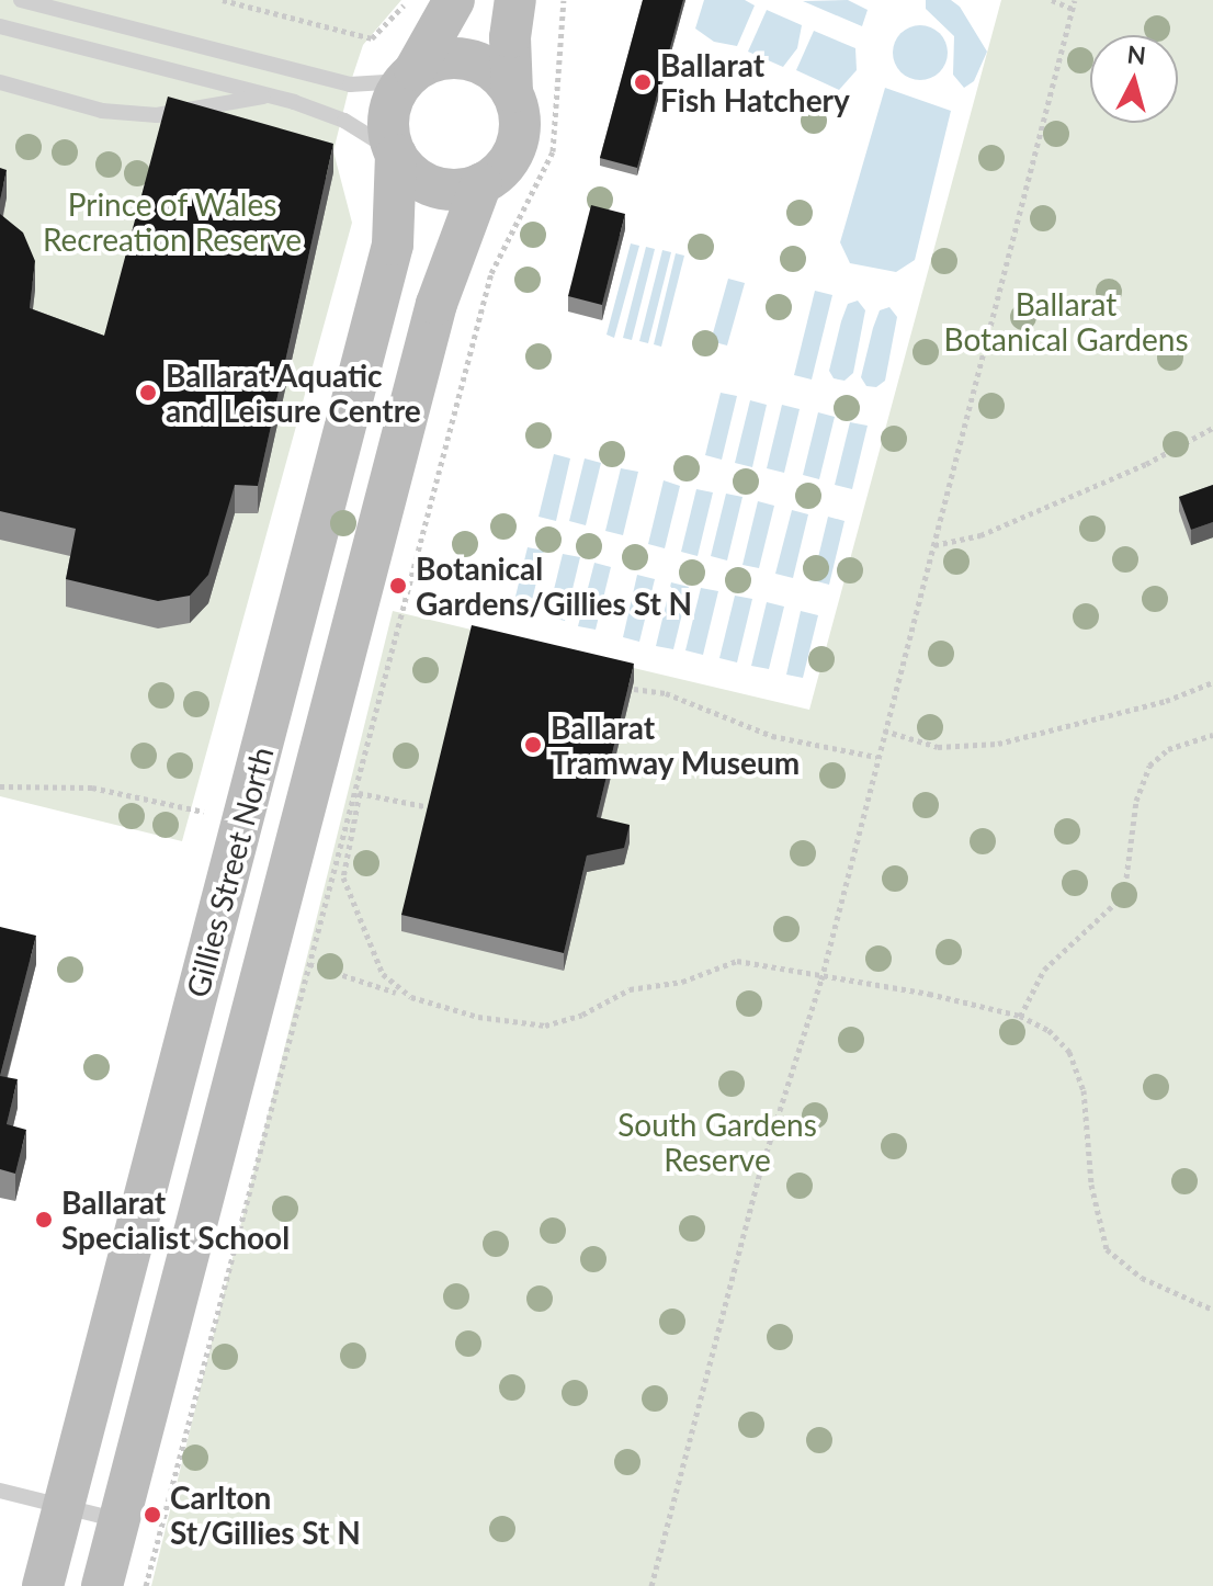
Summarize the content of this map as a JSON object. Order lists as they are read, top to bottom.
{
  "streets": {
    "main road": ["Gillies Street North"]
  },
  "parks": ["Prince of Wales Recreation Reserve", "Ballarat Botanical Gardens", "South Gardens Reserve"],
  "places": [
    "Ballarat Fish Hatchery",
    "Ballarat Aquatic and Leisure Centre",
    "Botanical Gardens/Gillies St N",
    "Ballarat Tramway Museum",
    "Ballarat Specialist School",
    "Carlton St/Gillies St N"
  ],
  "north": "top"
}
